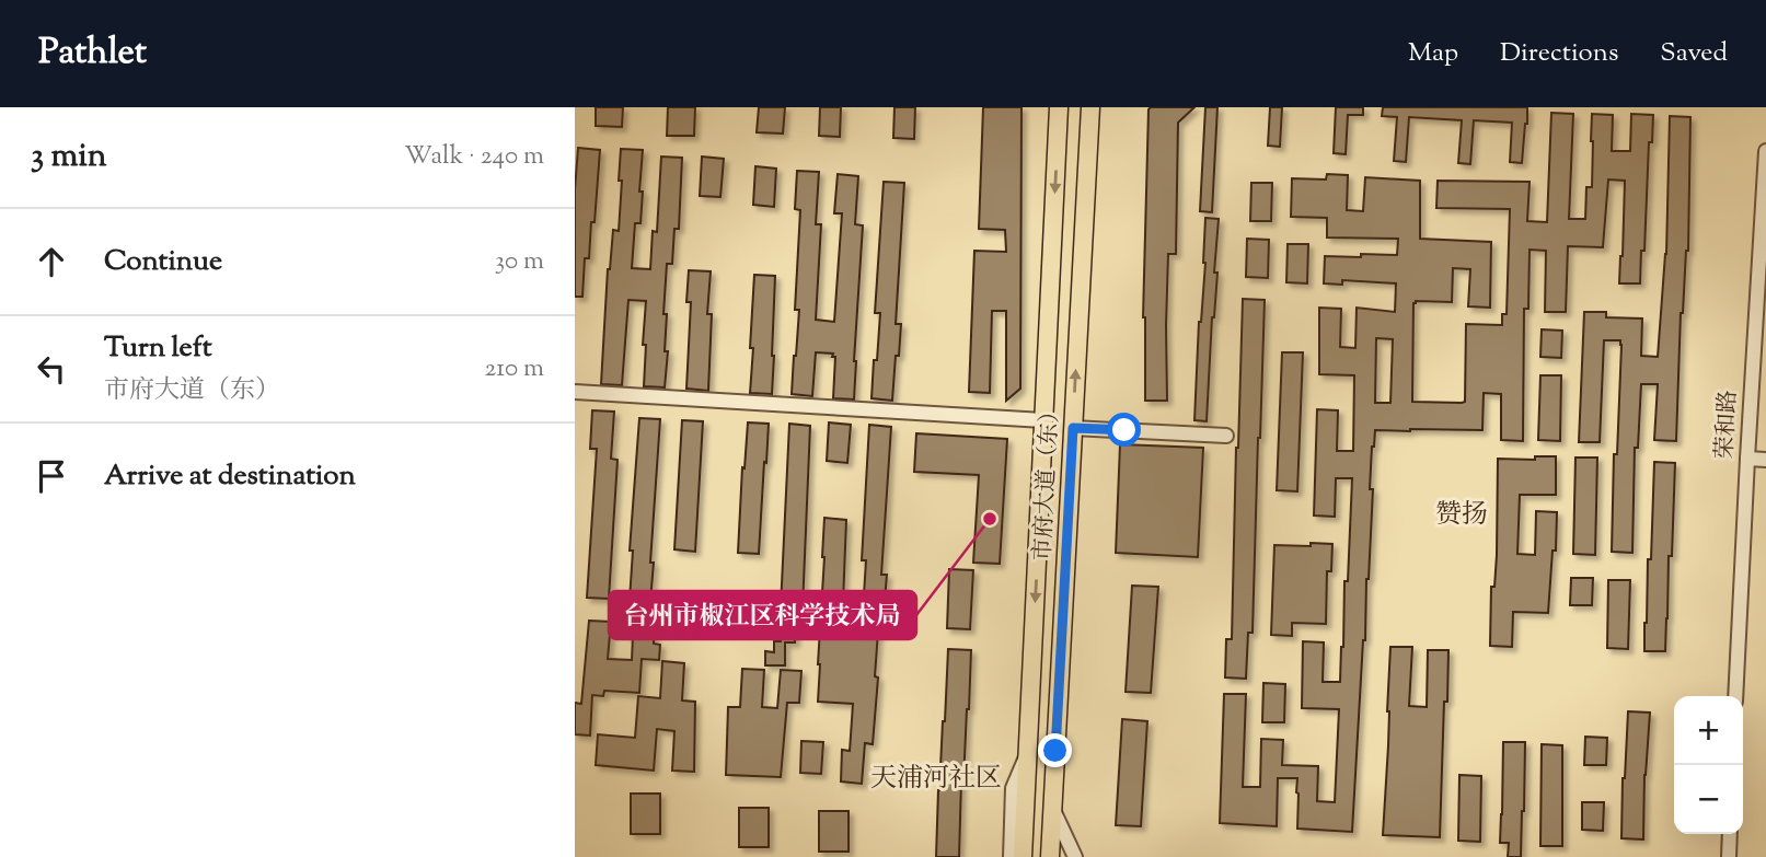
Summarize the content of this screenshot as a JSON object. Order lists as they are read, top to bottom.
{
  "streets": {
    "main road": ["市府大道（东）"],
    "street": ["荣和路"]
  },
  "districts": ["赞扬", "天浦河社区"],
  "places": ["台州市椒江区科学技术局"],
  "page": {
    "header": "Pathlet",
    "nav": ["Map", "Directions", "Saved"],
    "heading": ["3 min", "Walk · 240 m"],
    "list": [
      ["Continue", "30 m"],
      ["Turn left", "市府大道（东）", "210 m"],
      "Arrive at destination"
    ],
    "map_buttons": ["+", "−"]
  }
}
